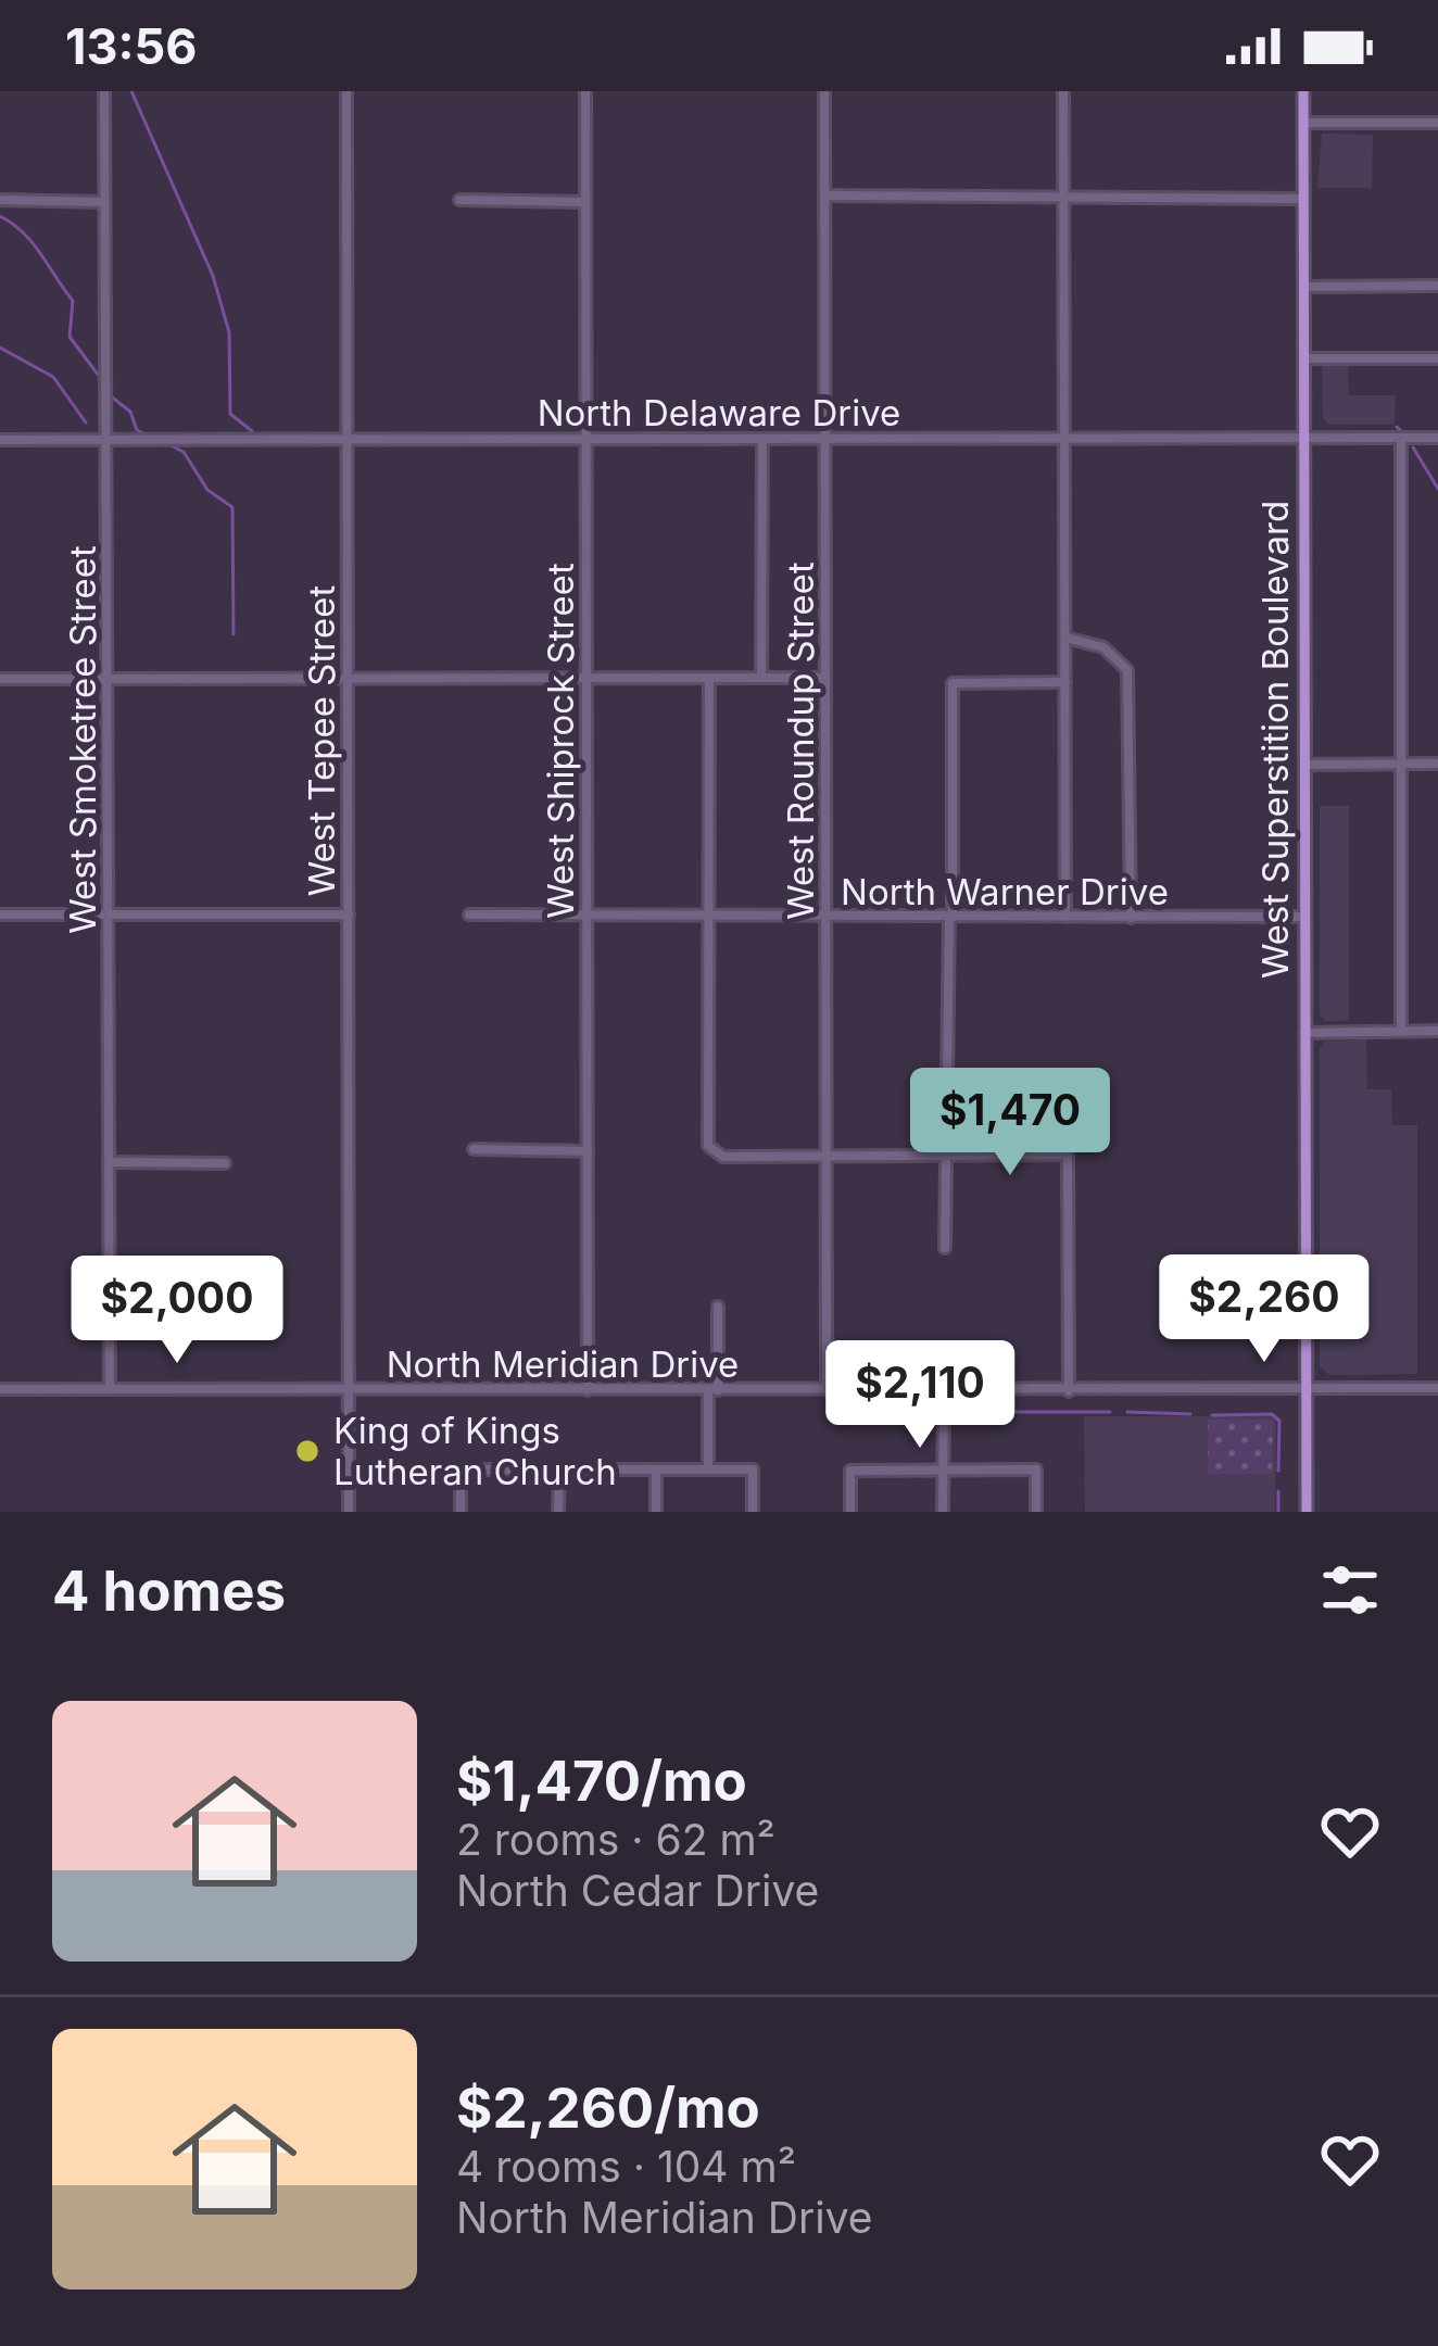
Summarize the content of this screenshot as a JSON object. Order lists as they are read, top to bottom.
{
  "streets": {
    "main road": ["West Superstition Boulevard"],
    "street": [
      "North Delaware Drive",
      "West Smoketree Street",
      "West Tepee Street",
      "West Shiprock Street",
      "West Roundup Street",
      "North Warner Drive",
      "North Meridian Drive"
    ]
  },
  "crossings": [
    ["North Delaware Drive", "West Smoketree Street"],
    ["North Delaware Drive", "West Superstition Boulevard"],
    ["North Delaware Drive", "West Tepee Street"],
    ["North Delaware Drive", "West Shiprock Street"],
    ["North Delaware Drive", "West Roundup Street"],
    ["West Smoketree Street", "North Meridian Drive"],
    ["West Superstition Boulevard", "North Warner Drive"],
    ["West Superstition Boulevard", "North Meridian Drive"],
    ["West Tepee Street", "North Meridian Drive"],
    ["West Shiprock Street", "North Warner Drive"],
    ["West Shiprock Street", "North Meridian Drive"],
    ["West Roundup Street", "North Warner Drive"],
    ["West Roundup Street", "North Meridian Drive"]
  ],
  "places": ["King of Kings Lutheran Church"],
  "page": {
    "status": "13:56",
    "price": [
      "$1,470",
      "$2,260",
      "$2,000",
      "$2,110"
    ],
    "heading": "4 homes",
    "list": [
      {
        "name": "$1,470/mo",
        "note": "2 rooms · 62 m² · North Cedar Drive"
      },
      {
        "name": "$2,260/mo",
        "note": "4 rooms · 104 m² · North Meridian Drive"
      }
    ]
  }
}
